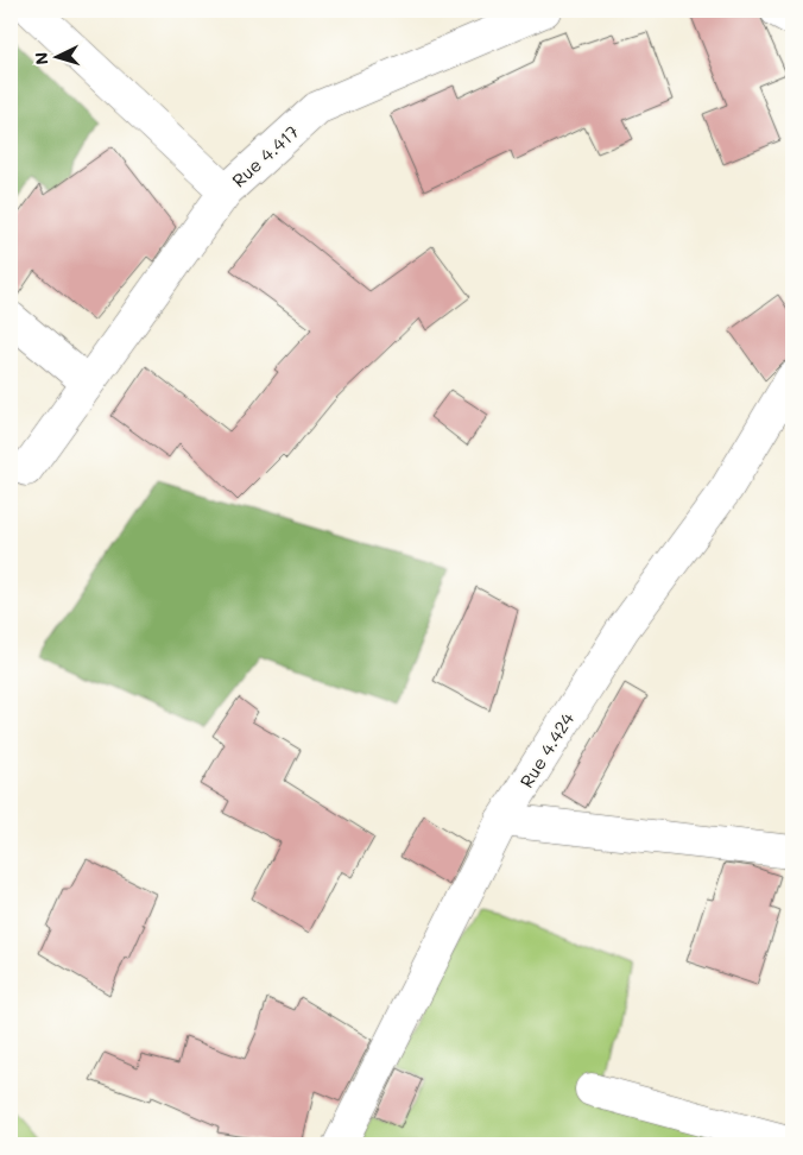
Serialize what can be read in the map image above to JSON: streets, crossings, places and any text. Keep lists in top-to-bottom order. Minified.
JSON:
{"streets":{"street":["Rue 4.417","Rue 4.424"]},"north":"left"}
